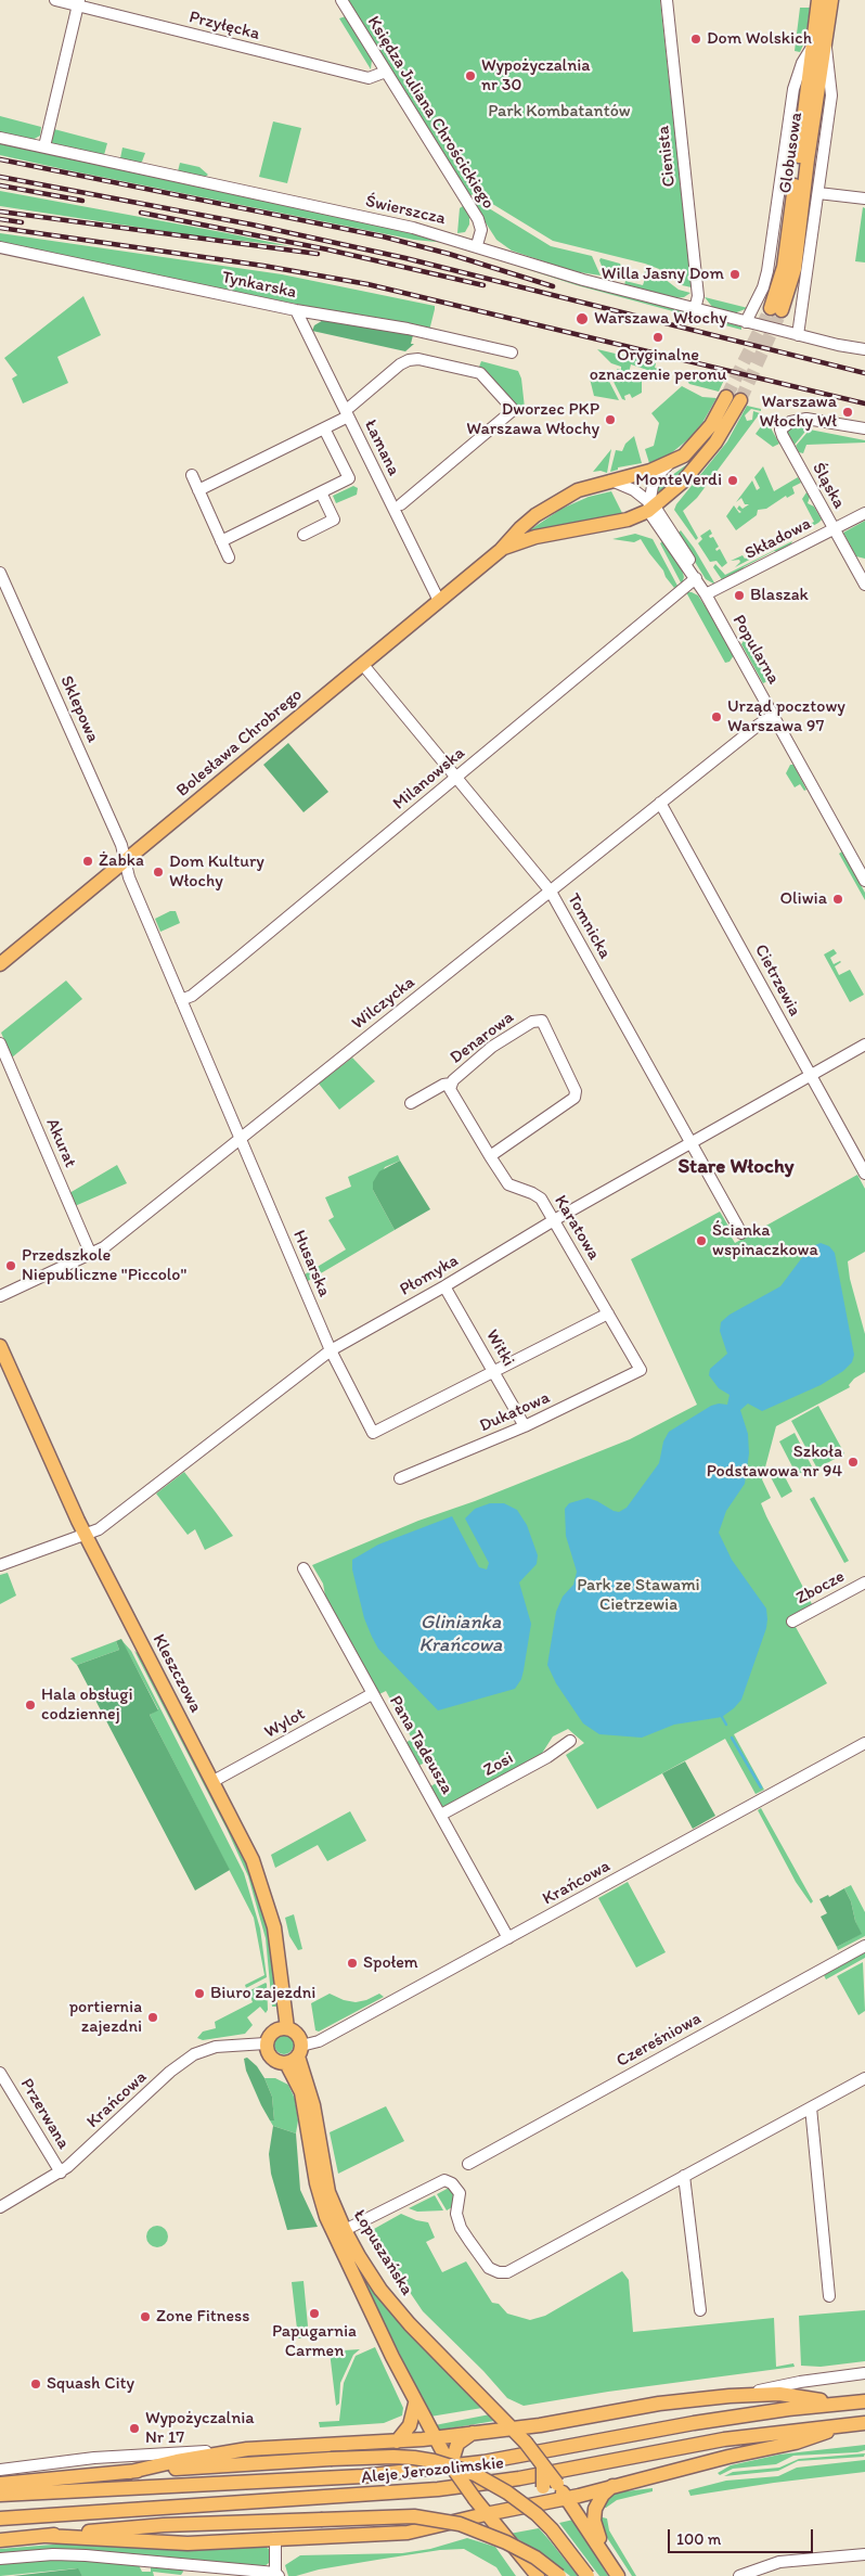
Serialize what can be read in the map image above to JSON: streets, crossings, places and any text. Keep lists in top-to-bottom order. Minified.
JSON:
{"streets":{"main road":["Globusowa","Bolesława Chrobrego","Kleszczowa","Łopuszańska","Aleje Jerozolimskie"],"street":["Przyłęcka","Księdza Juliana Chrościckiego","Cienista","Świerszcza","Tynkarska","Łamana","Śląska","Składowa","Popularna","Sklepowa","Milanowska","Tomnicka","Cietrzewia","Wilczycka","Denarowa","Akurat","Karatowa","Husarska","Płomyka","Witki","Dukatowa","Zbocze","Wylot","Pana Tadeusza","Zosi","Krańcowa","Czereśniowa","Przerwana"]},"crossings":[["Przyłęcka","Księdza Juliana Chrościckiego"],["Księdza Juliana Chrościckiego","Świerszcza"],["Cienista","Świerszcza"],["Tynkarska","Łamana"],["Łamana","Bolesława Chrobrego"],["Śląska","Składowa"],["Składowa","Popularna"],["Popularna","Bolesława Chrobrego"],["Popularna","Milanowska"],["Popularna","Wilczycka"],["Sklepowa","Bolesława Chrobrego"],["Sklepowa","Husarska"],["Bolesława Chrobrego","Tomnicka"],["Bolesława Chrobrego","Husarska"],["Milanowska","Tomnicka"],["Milanowska","Husarska"],["Tomnicka","Wilczycka"],["Tomnicka","Płomyka"],["Cietrzewia","Wilczycka"],["Cietrzewia","Płomyka"],["Wilczycka","Akurat"],["Wilczycka","Husarska"],["Denarowa","Karatowa"],["Karatowa","Husarska"],["Karatowa","Płomyka"],["Karatowa","Dukatowa"],["Husarska","Płomyka"],["Husarska","Witki"],["Płomyka","Witki"],["Płomyka","Kleszczowa"],["Witki","Dukatowa"],["Kleszczowa","Wylot"],["Kleszczowa","Krańcowa"],["Kleszczowa","Łopuszańska"],["Wylot","Pana Tadeusza"],["Pana Tadeusza","Zosi"],["Pana Tadeusza","Krańcowa"],["Krańcowa","Przerwana"],["Krańcowa","Łopuszańska"]],"districts":["Stare Włochy"],"water":["Glinianka Krańcowa"],"parks":["Park Kombatantów","Park ze Stawami Cietrzewia"],"places":["Dom Wolskich","Wypożyczalnia nr 30","Willa Jasny Dom","Warszawa Włochy","Oryginalne oznaczenie peronu","Warszawa Włochy Wł","Dworzec PKP Warszawa Włochy","MonteVerdi","Blaszak","Urząd pocztowy Warszawa 97","Żabka","Dom Kultury Włochy","Oliwia","Ścianka wspinaczkowa","Przedszkole Niepubliczne \"Piccolo\"","Szkoła Podstawowa nr 94","Hala obsługi codziennej","Społem","Biuro zajezdni","portiernia zajezdni","Papugarnia Carmen","Zone Fitness","Squash City","Wypożyczalnia Nr 17"],"scale_bar":"100 m"}
